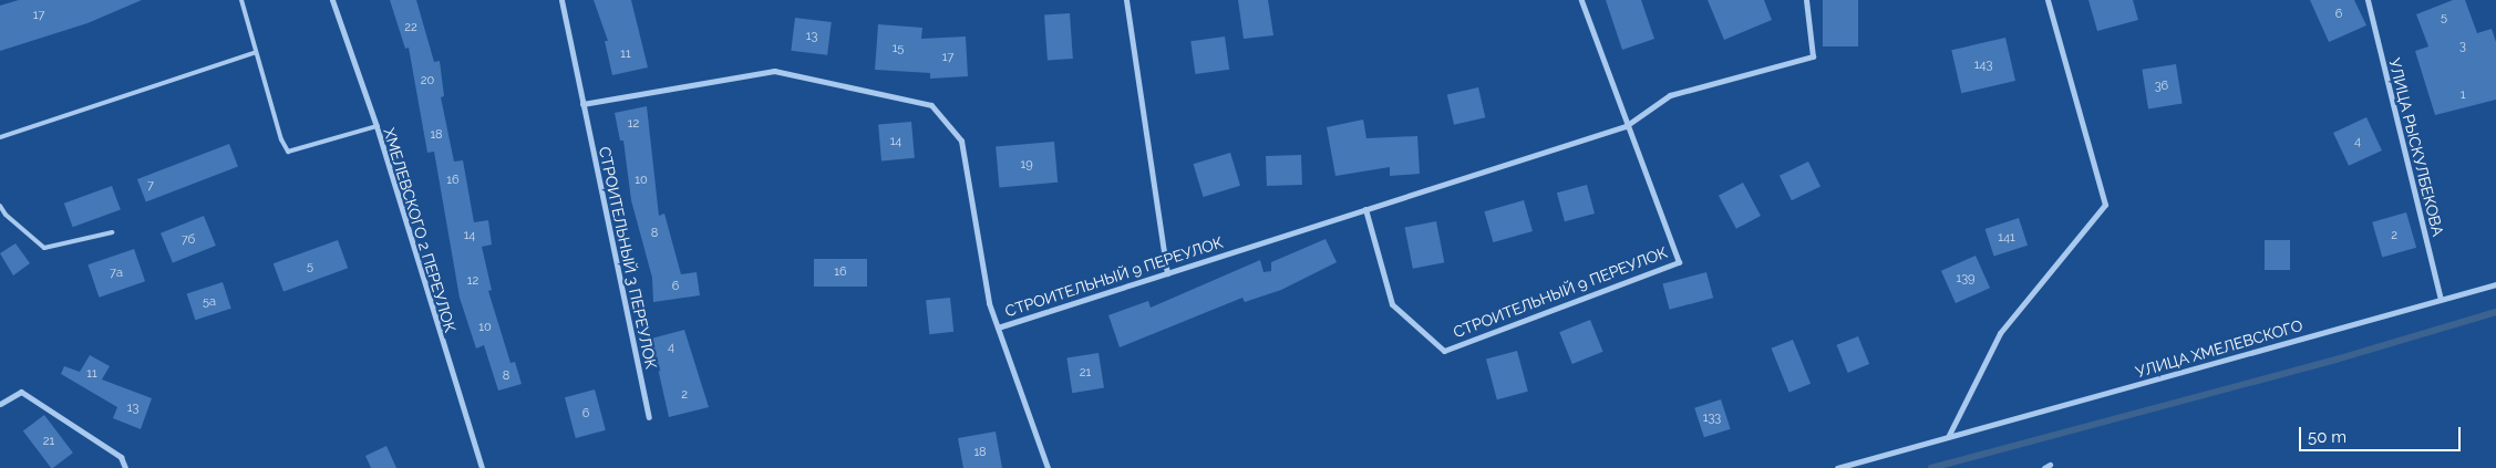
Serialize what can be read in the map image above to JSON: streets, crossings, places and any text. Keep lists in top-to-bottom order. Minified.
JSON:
{"streets":{"street":["УЛИЦА РЫСКУЛБЕКОВА","ХМЕЛЕВСКОГО 2 ПЕРЕУЛОК","СТРОИТЕЛЬНЫЙ 3 ПЕРЕУЛОК","СТРОИТЕЛЬНЫЙ 9 ПЕРЕУЛОК","УЛИЦА ХМЕЛЕВСКОГО"]},"crossings":[["УЛИЦА РЫСКУЛБЕКОВА","УЛИЦА ХМЕЛЕВСКОГО"]],"house_numbers":["6","17","5","22","13","3","15","11","17","143","20","36","1","12","18","14","4","19","16","10","7","8","14","2","141","7б","5","16","7а","139","12","6","5а","10","4","21","11","8","2","13","6","133","21","18"],"scale_bar":"50 m"}
